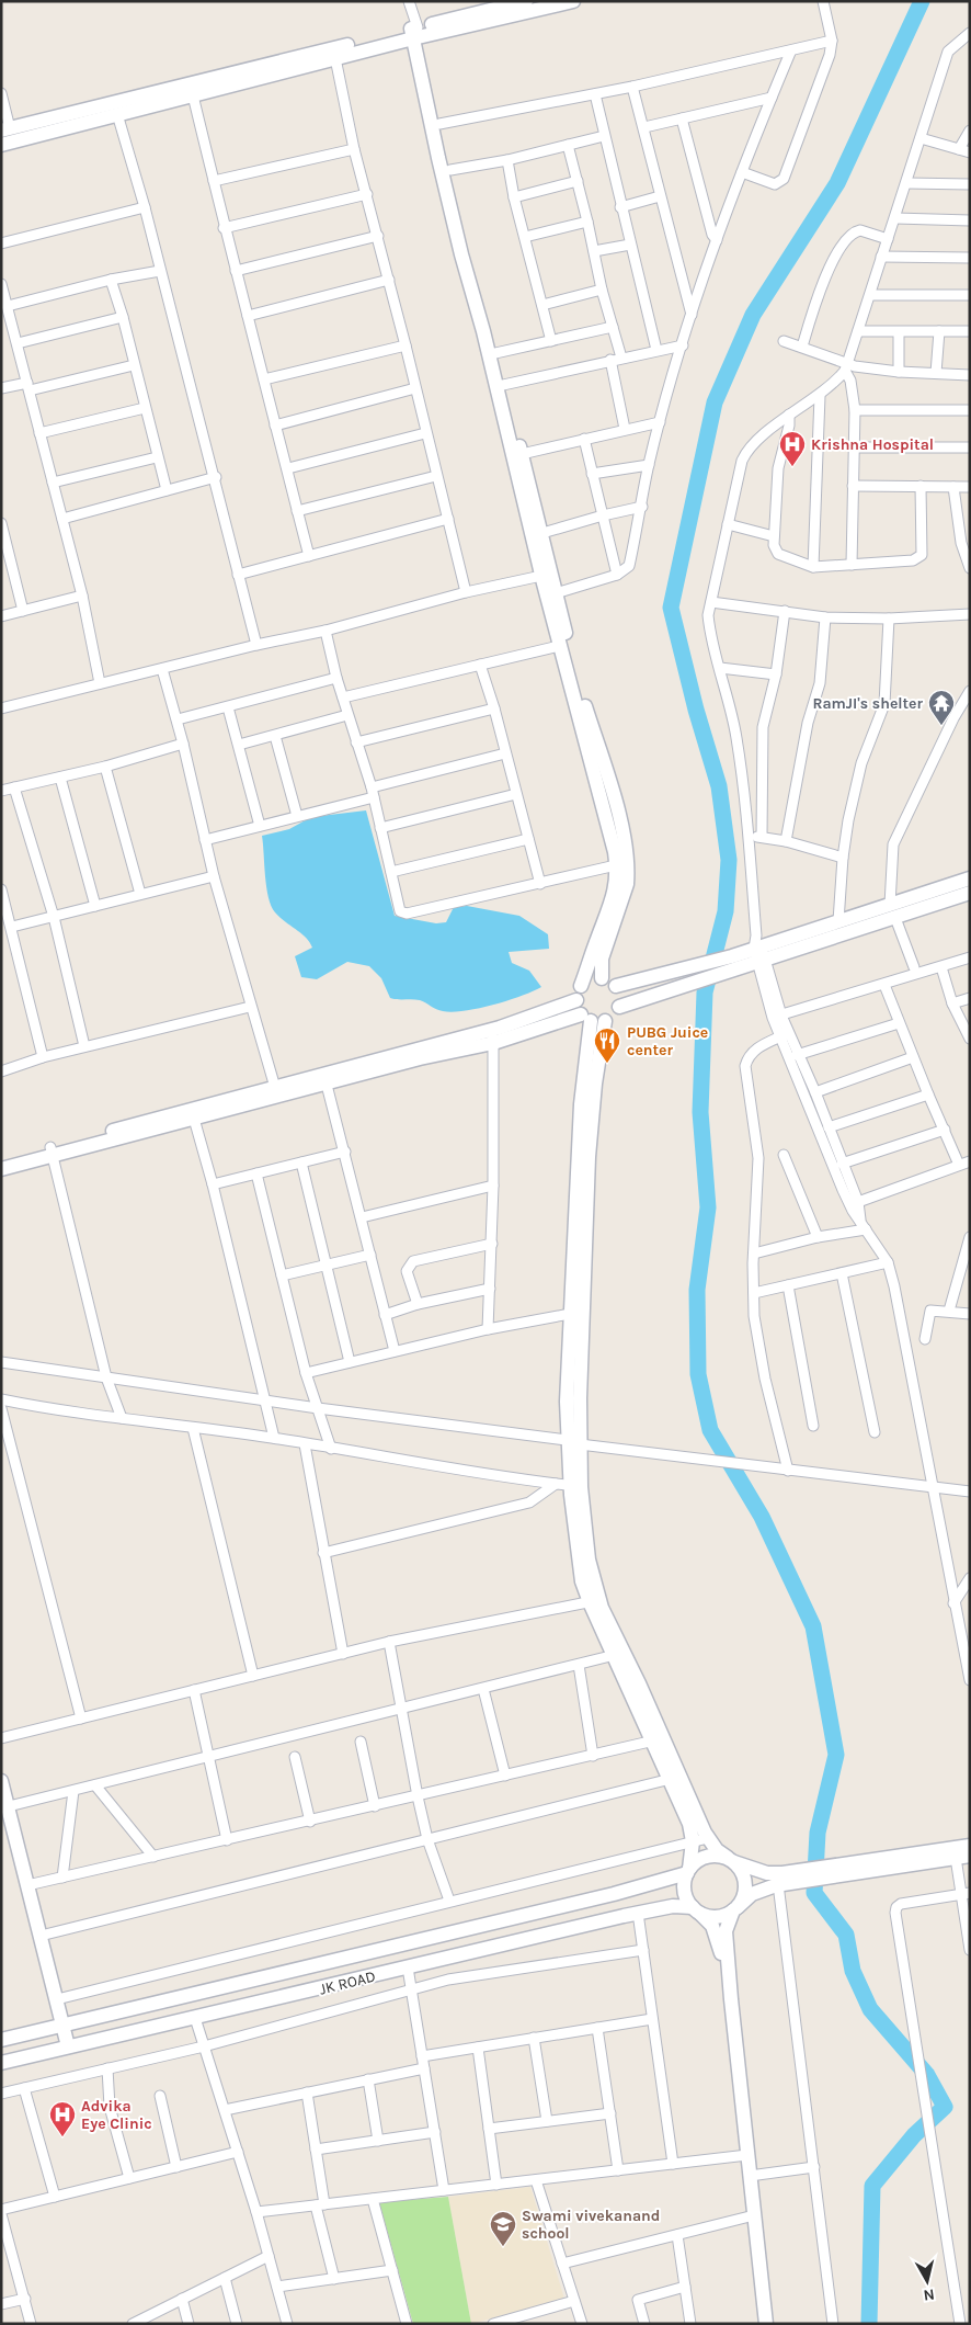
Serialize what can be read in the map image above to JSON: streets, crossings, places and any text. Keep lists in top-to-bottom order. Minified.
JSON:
{"streets":{"street":["JK ROAD"]},"places":{"hospital":["Krishna Hospital","Advika Eye Clinic"],"temple":["RamJI's shelter"],"restaurant":["PUBG Juice center"],"school or university":["Swami vivekanand school"]},"north":"bottom"}
